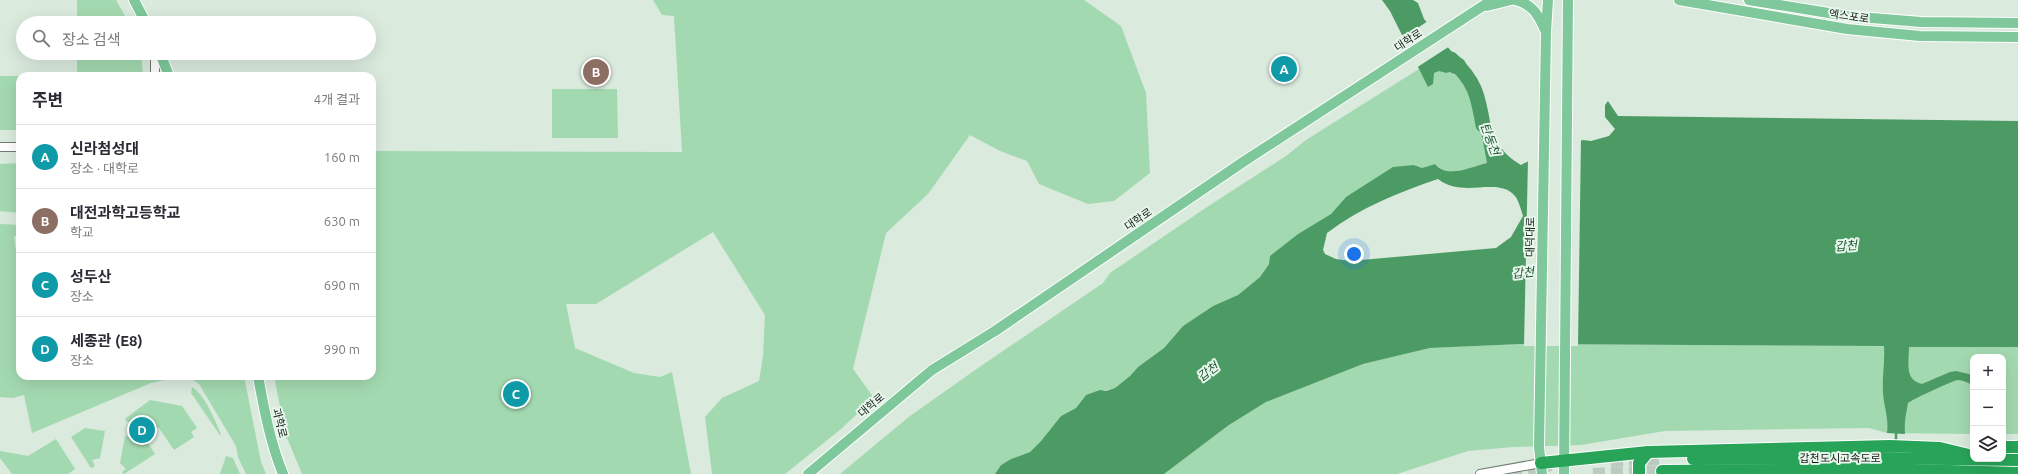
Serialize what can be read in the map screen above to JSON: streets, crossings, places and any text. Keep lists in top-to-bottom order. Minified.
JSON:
{"streets":{"highway":["갑천도시고속도로"],"main road":["엑스포로","대학로","대덕대로","과학로"]},"water":["탄동천","갑천"],"page":{"search":"장소 검색","pins":["A","B","C","D"],"heading":["주변","4개 결과"],"list":[{"mark":"A","name":"신라첨성대","note":"장소 · 대학로","value":"160 m"},{"mark":"B","name":"대전과학고등학교","note":"학교","value":"630 m"},{"mark":"C","name":"성두산","note":"장소","value":"690 m"},{"mark":"D","name":"세종관 (E8)","note":"장소","value":"990 m"}],"map_buttons":["+","−"]}}
